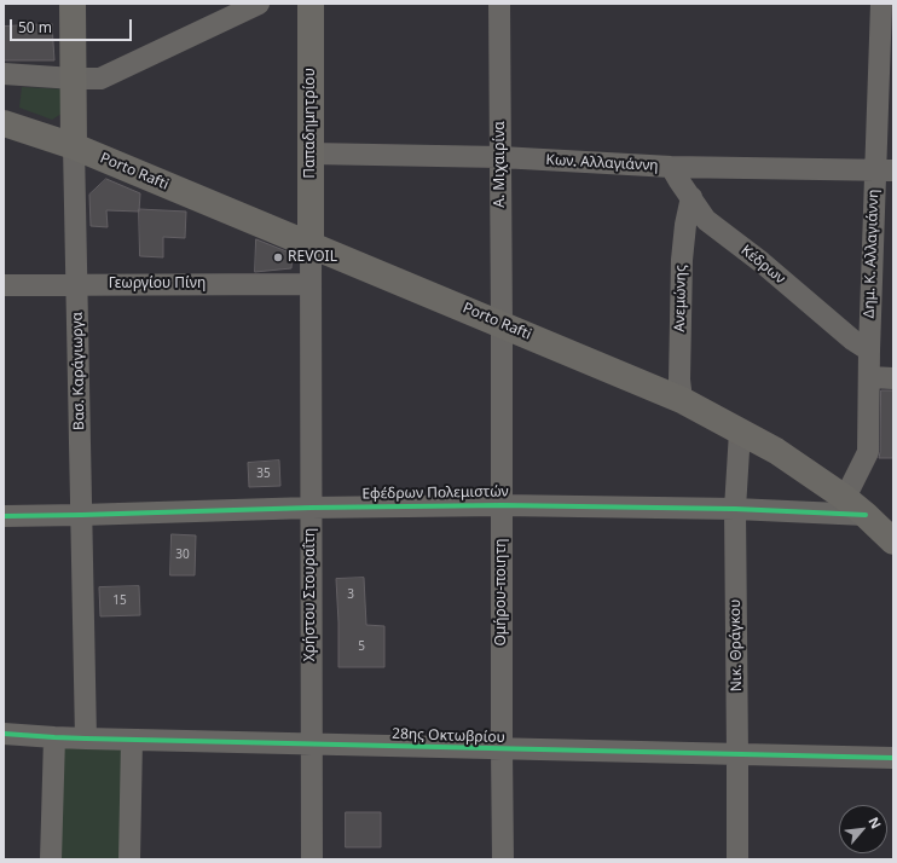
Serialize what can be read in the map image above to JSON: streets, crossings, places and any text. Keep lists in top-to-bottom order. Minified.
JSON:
{"streets":{"main road":["Παπαδημητρίου","Porto Rafti","Βασ. Καράγιωργα"],"street":["Κων. Αλλαγιάννη","Α. Μιχαιρίνα","Δημ. Κ. Αλλαγιάννη","Κέδρων","Γεωργίου Πίνη","Ανεμώνης","Εφέδρων Πολεμιστών","Ομήρου-ποιητη","Χρήστου Στουραΐτη","Νικ. Θράγκου","28ης Οκτωβρίου"]},"crossings":[["Παπαδημητρίου","Κων. Αλλαγιάννη"],["Παπαδημητρίου","Porto Rafti"],["Παπαδημητρίου","Χρήστου Στουραΐτη"],["Κων. Αλλαγιάννη","Α. Μιχαιρίνα"],["Κων. Αλλαγιάννη","Δημ. Κ. Αλλαγιάννη"],["Κων. Αλλαγιάννη","Κέδρων"],["Α. Μιχαιρίνα","Porto Rafti"],["Α. Μιχαιρίνα","Ομήρου-ποιητη"],["Porto Rafti","Δημ. Κ. Αλλαγιάννη"],["Porto Rafti","Ανεμώνης"],["Porto Rafti","Βασ. Καράγιωργα"],["Porto Rafti","Εφέδρων Πολεμιστών"],["Porto Rafti","Ομήρου-ποιητη"],["Porto Rafti","Χρήστου Στουραΐτη"],["Porto Rafti","Νικ. Θράγκου"],["Δημ. Κ. Αλλαγιάννη","Κέδρων"],["Κέδρων","Ανεμώνης"],["Γεωργίου Πίνη","Βασ. Καράγιωργα"],["Γεωργίου Πίνη","Χρήστου Στουραΐτη"],["Βασ. Καράγιωργα","Εφέδρων Πολεμιστών"],["Βασ. Καράγιωργα","28ης Οκτωβρίου"],["Εφέδρων Πολεμιστών","Ομήρου-ποιητη"],["Εφέδρων Πολεμιστών","Χρήστου Στουραΐτη"],["Εφέδρων Πολεμιστών","Νικ. Θράγκου"],["Ομήρου-ποιητη","28ης Οκτωβρίου"],["Χρήστου Στουραΐτη","28ης Οκτωβρίου"],["Νικ. Θράγκου","28ης Οκτωβρίου"]],"places":["REVOIL"],"house_numbers":["35","30","3","15","5"],"scale_bar":"50 m","north":"top right"}
